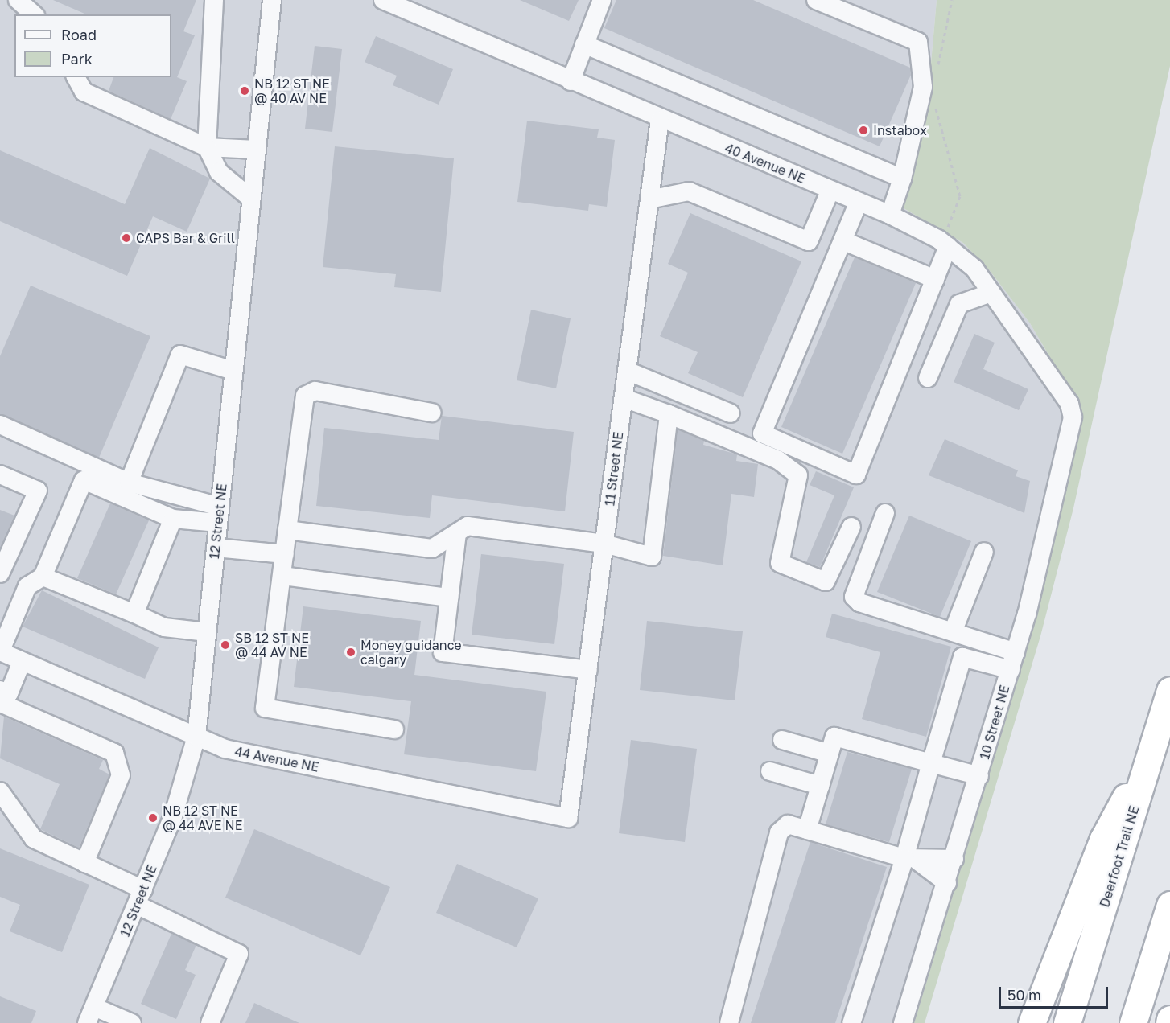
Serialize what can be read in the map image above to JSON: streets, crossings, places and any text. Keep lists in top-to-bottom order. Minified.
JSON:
{"streets":{"highway":["Deerfoot Trail NE"],"street":["40 Avenue NE","11 Street NE","12 Street NE","10 Street NE","44 Avenue NE"]},"crossings":[["40 Avenue NE","11 Street NE"],["40 Avenue NE","10 Street NE"],["11 Street NE","44 Avenue NE"],["12 Street NE","44 Avenue NE"]],"places":["NB 12 ST NE @ 40 AV NE","Instabox","CAPS Bar & Grill","SB 12 ST NE @ 44 AV NE","Money guidance calgary","NB 12 ST NE @ 44 AVE NE"],"legend":["Road","Park"],"scale_bar":"50 m"}
